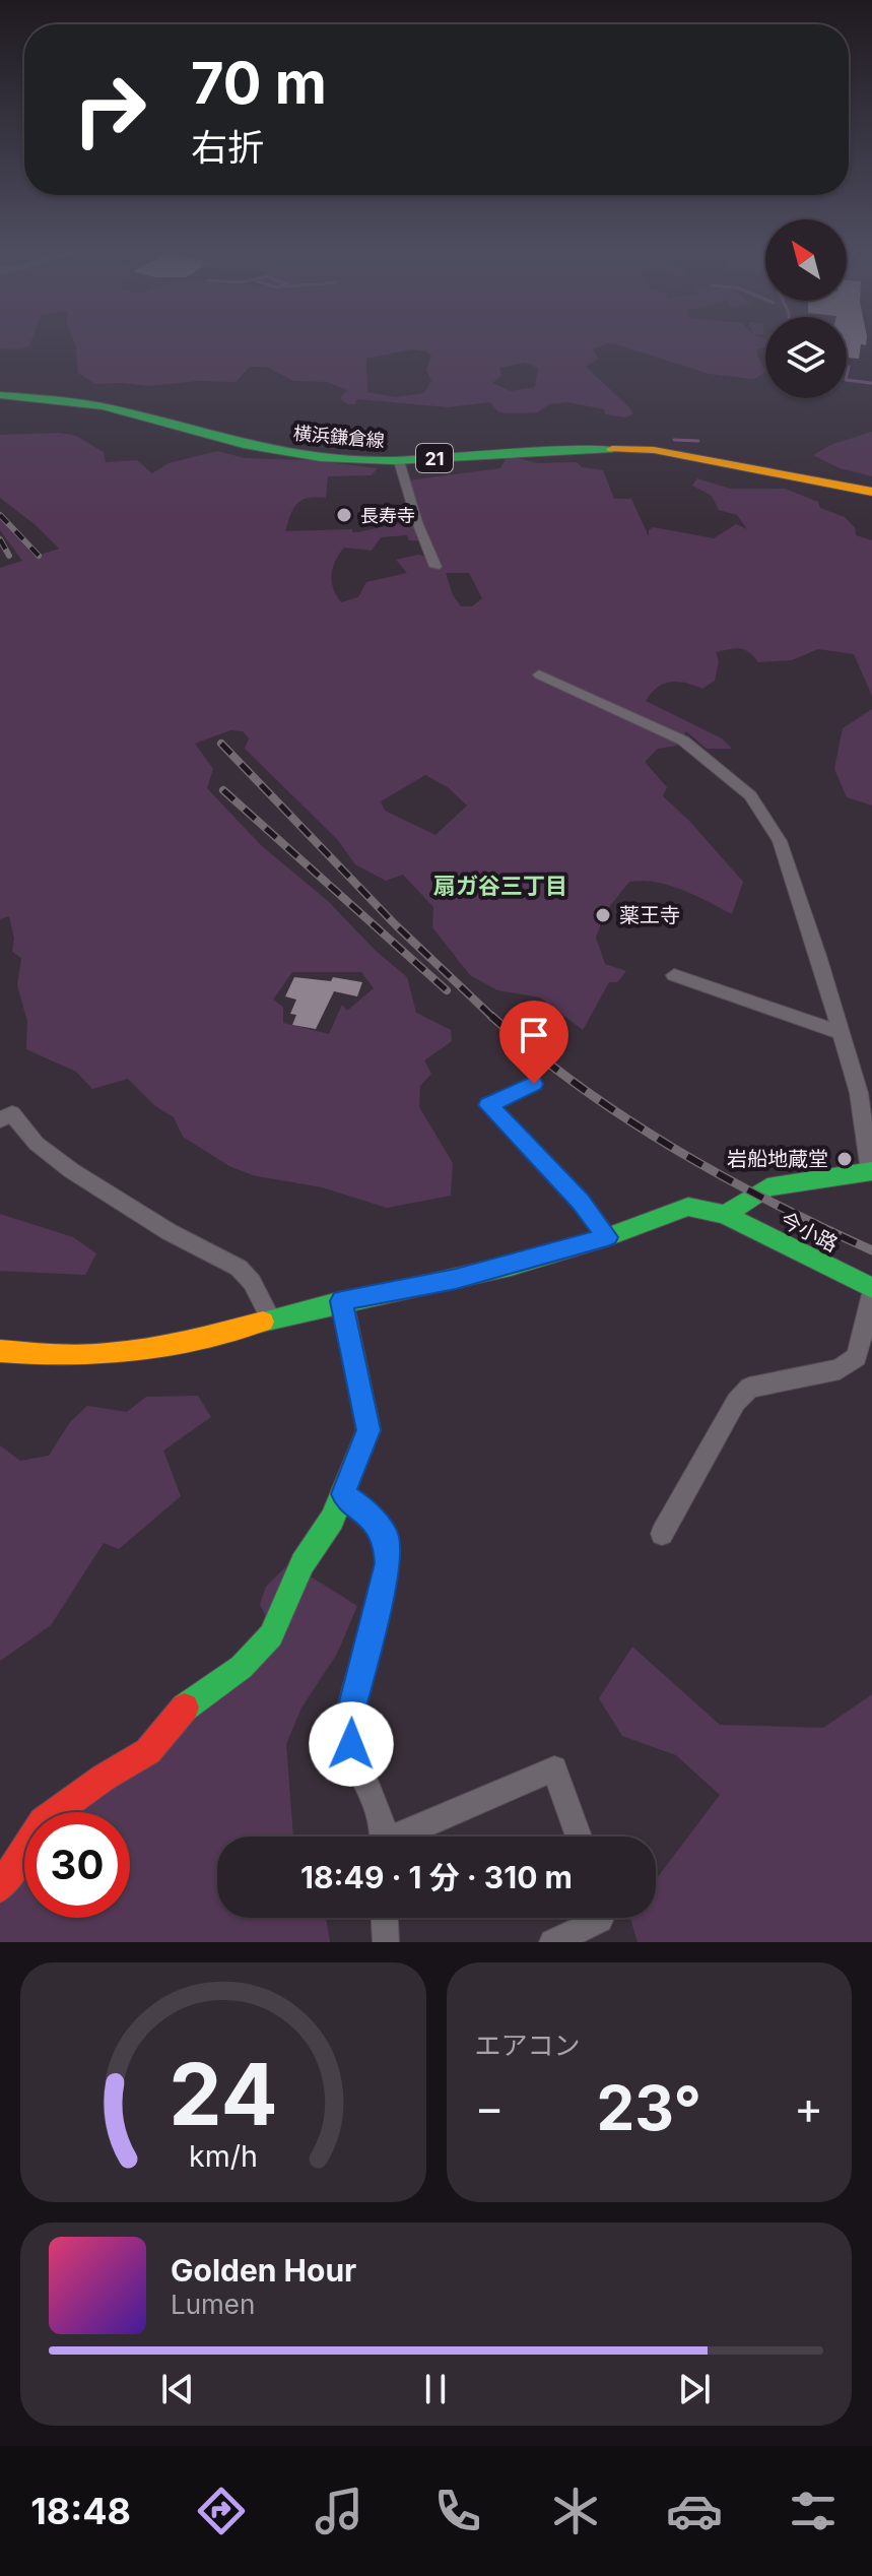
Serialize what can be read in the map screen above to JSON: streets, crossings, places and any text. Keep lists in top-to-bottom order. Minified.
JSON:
{"streets":{"main road":["横浜鎌倉線","21","今小路"]},"districts":["扇ガ谷三丁目"],"places":["長寿寺","薬王寺","岩船地蔵堂"],"north":"top left","page":{"turn":["70 m","右折"],"limit":"30","trip":"18:49 · 1 分 · 310 m","tile":"エアコン","heat":["−","23°","+"],"song":["Golden Hour","Lumen"],"tabs":"18:48","gauge":["24","km/h"]}}
